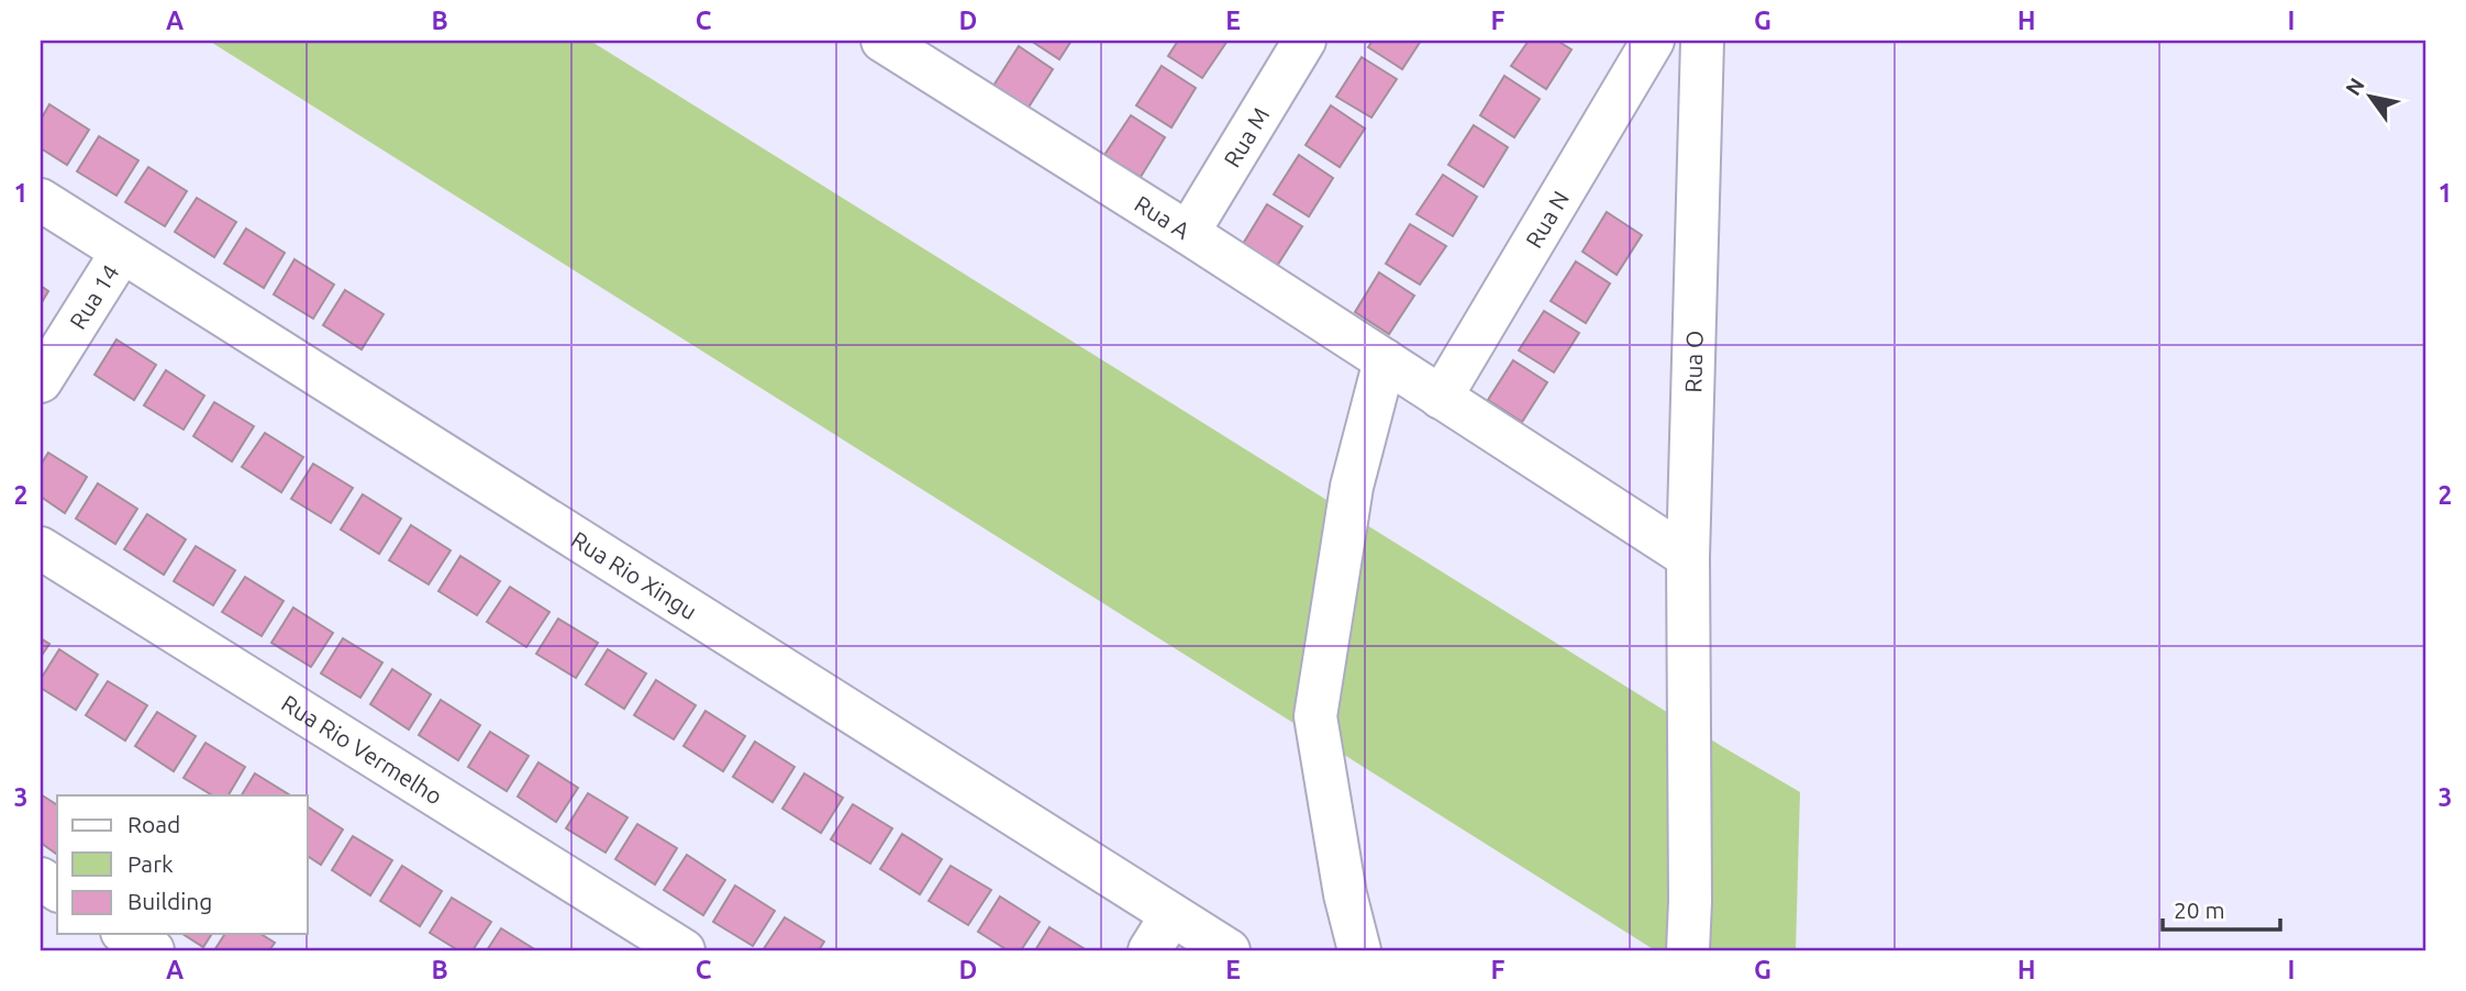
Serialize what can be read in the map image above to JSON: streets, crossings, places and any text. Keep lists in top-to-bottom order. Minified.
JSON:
{"streets":{"street":["Rua M","Rua A","Rua N","Rua 14","Rua O","Rua Rio Xingu","Rua Rio Vermelho"]},"crossings":[["Rua M","Rua A"],["Rua A","Rua N"],["Rua A","Rua O"],["Rua 14","Rua Rio Xingu"]],"legend":["Road","Park","Building"],"scale_bar":"20 m","north":"top left","grid":{"columns":["A","B","C","D","E","F","G","H","I"],"rows":["1","2","3"]}}
